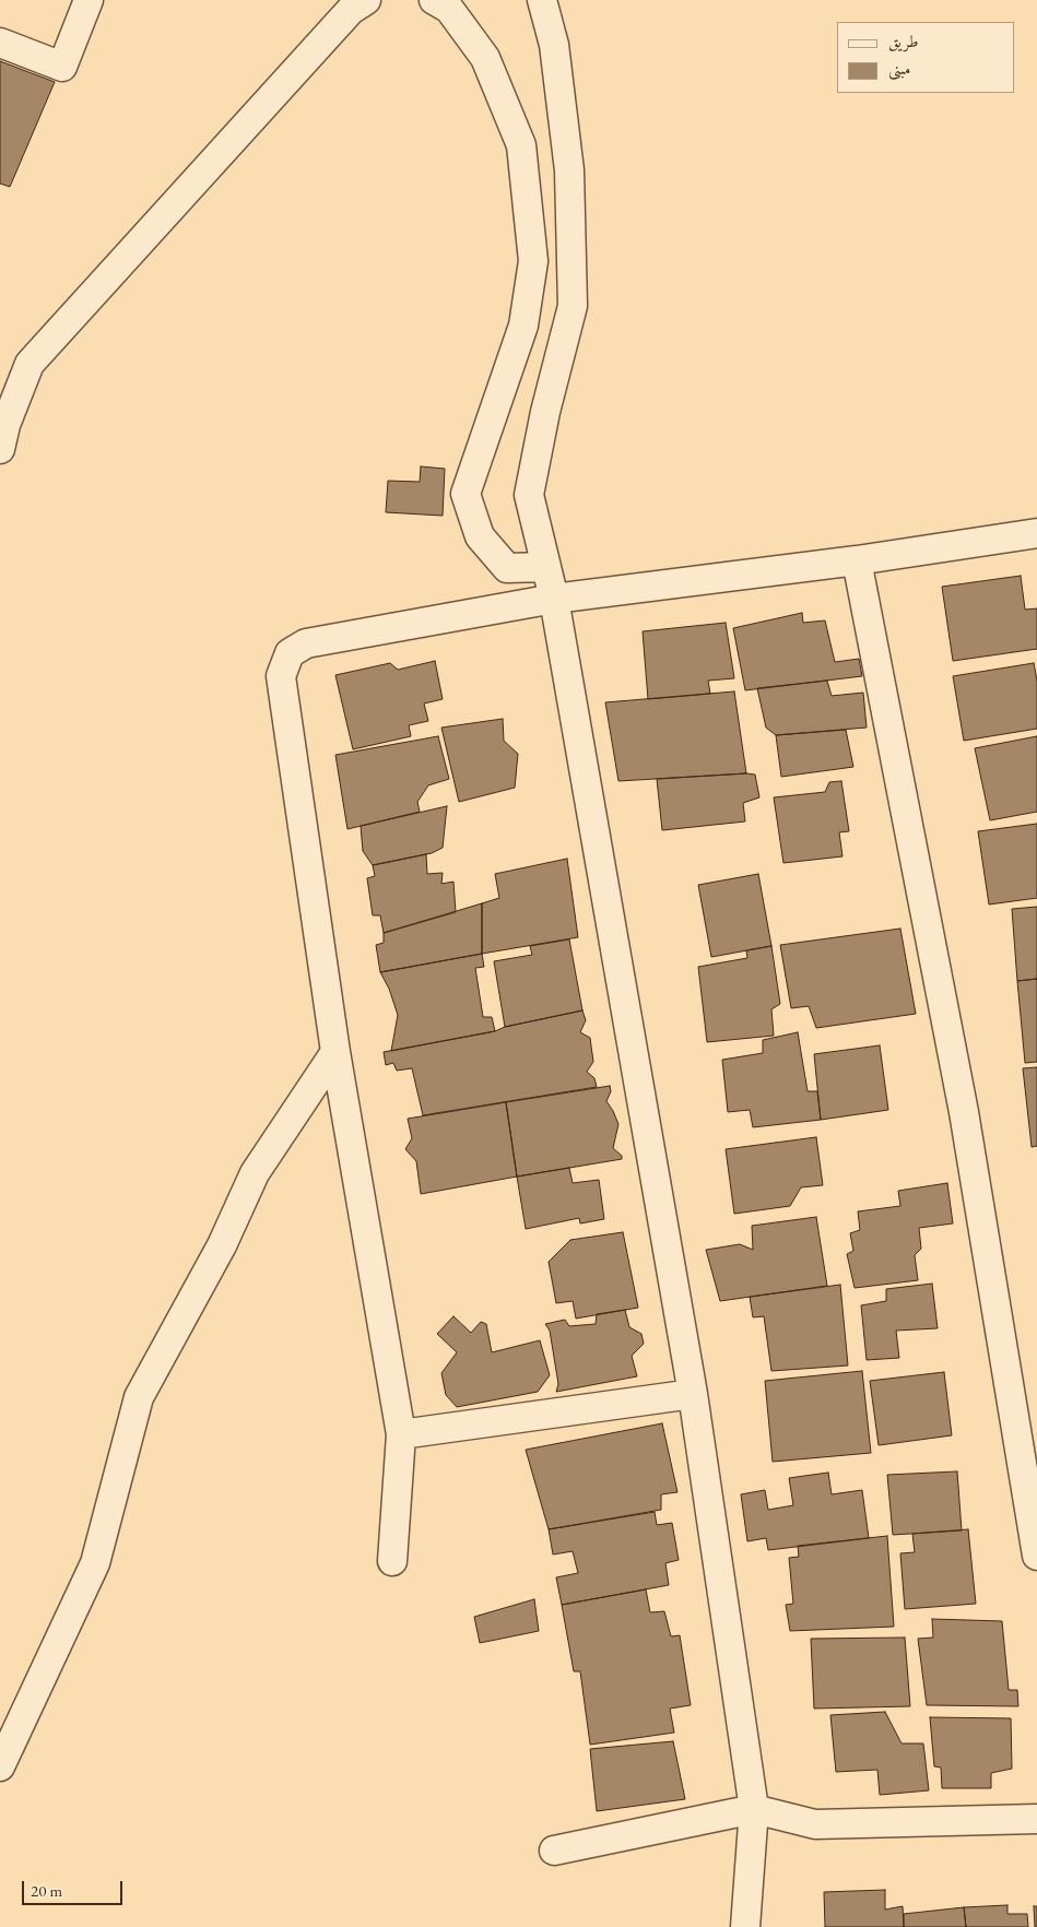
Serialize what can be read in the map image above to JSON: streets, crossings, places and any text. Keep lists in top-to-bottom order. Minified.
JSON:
{"legend":["طريق","مبنى"],"scale_bar":"20 m"}
